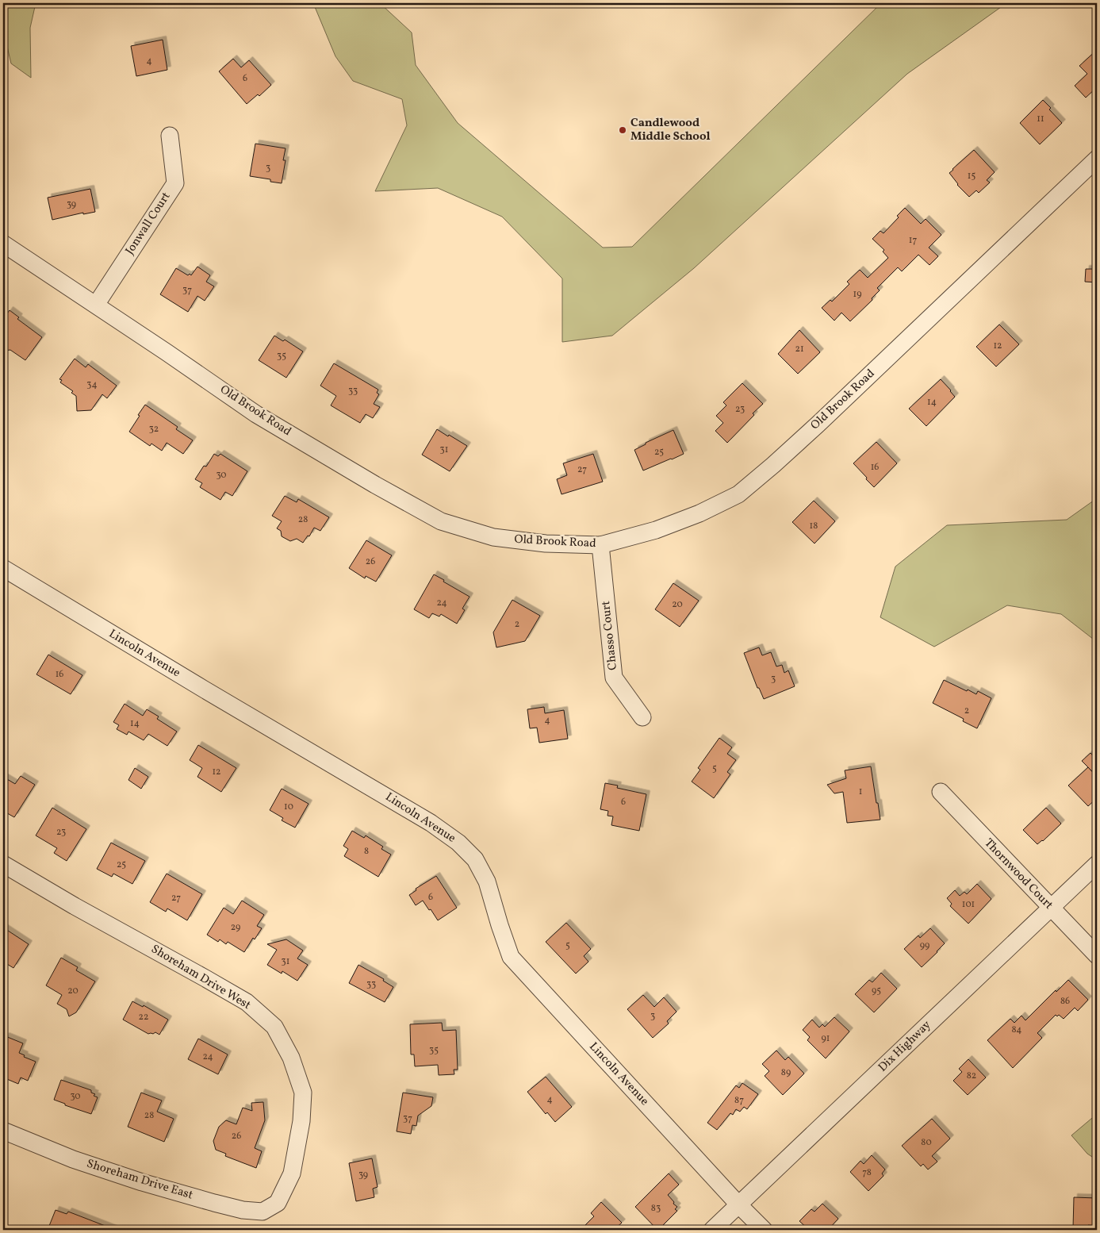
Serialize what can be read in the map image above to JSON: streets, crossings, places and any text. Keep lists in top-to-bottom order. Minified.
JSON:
{"streets":{"street":["Jonwall Court","Old Brook Road","Chasso Court","Lincoln Avenue","Thornwood Court","Shoreham Drive West","Dix Highway","Shoreham Drive East"]},"crossings":[["Jonwall Court","Old Brook Road"],["Old Brook Road","Chasso Court"],["Lincoln Avenue","Dix Highway"],["Thornwood Court","Dix Highway"],["Shoreham Drive West","Shoreham Drive East"]],"places":["Candlewood Middle School"],"house_numbers":["4","6","11","3","15","39","17","37","19","12","21","35","34","33","14","23","32","31","25","16","27","30","28","18","26","24","20","2","16","3","2","4","14","5","12","1","6","10","23","8","25","6","27","101","29","5","99","31","33","20","95","86","3","22","84","91","35","24","89","82","30","4","87","28","37","26","80","78","39","83"]}
